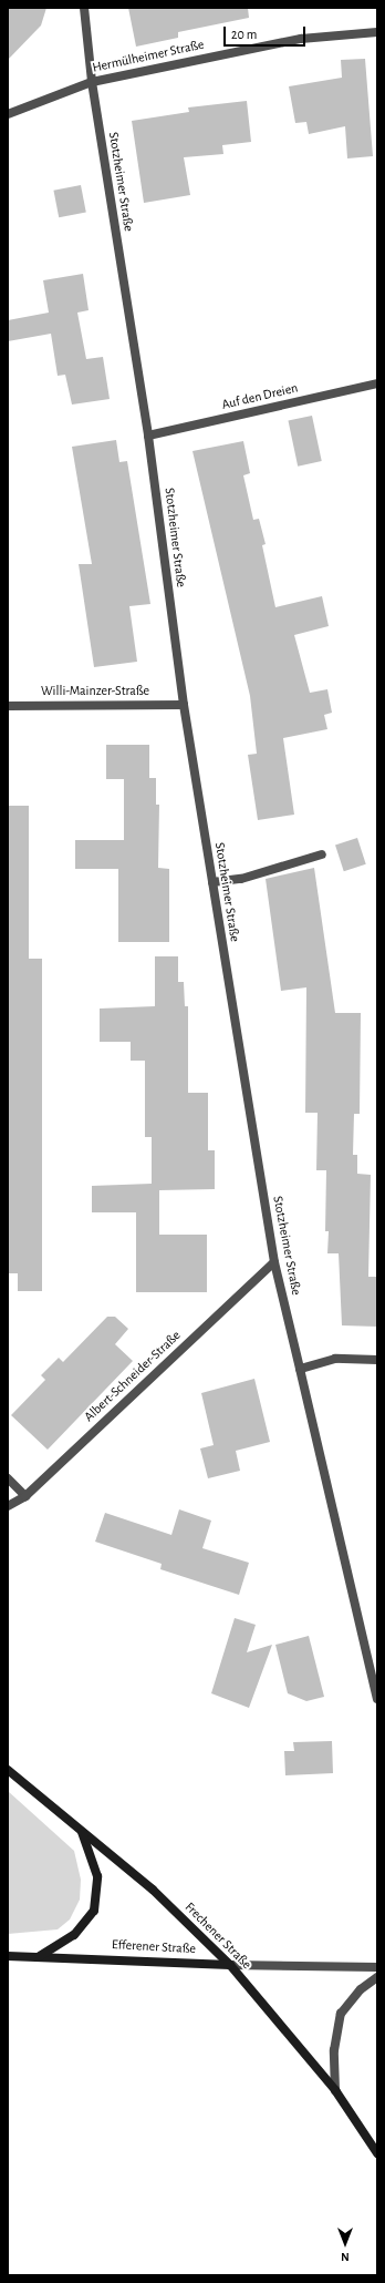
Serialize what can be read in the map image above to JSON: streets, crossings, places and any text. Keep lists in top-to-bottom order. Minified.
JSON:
{"streets":{"main road":["Frechener Straße","Efferener Straße"],"street":["Hermülheimer Straße","Stotzheimer Straße","Auf den Dreien","Willi-Mainzer-Straße","Albert-Schneider-Straße"]},"crossings":[["Hermülheimer Straße","Stotzheimer Straße"],["Stotzheimer Straße","Auf den Dreien"],["Stotzheimer Straße","Willi-Mainzer-Straße"],["Stotzheimer Straße","Albert-Schneider-Straße"],["Frechener Straße","Efferener Straße"]],"scale_bar":"20 m","north":"bottom"}
